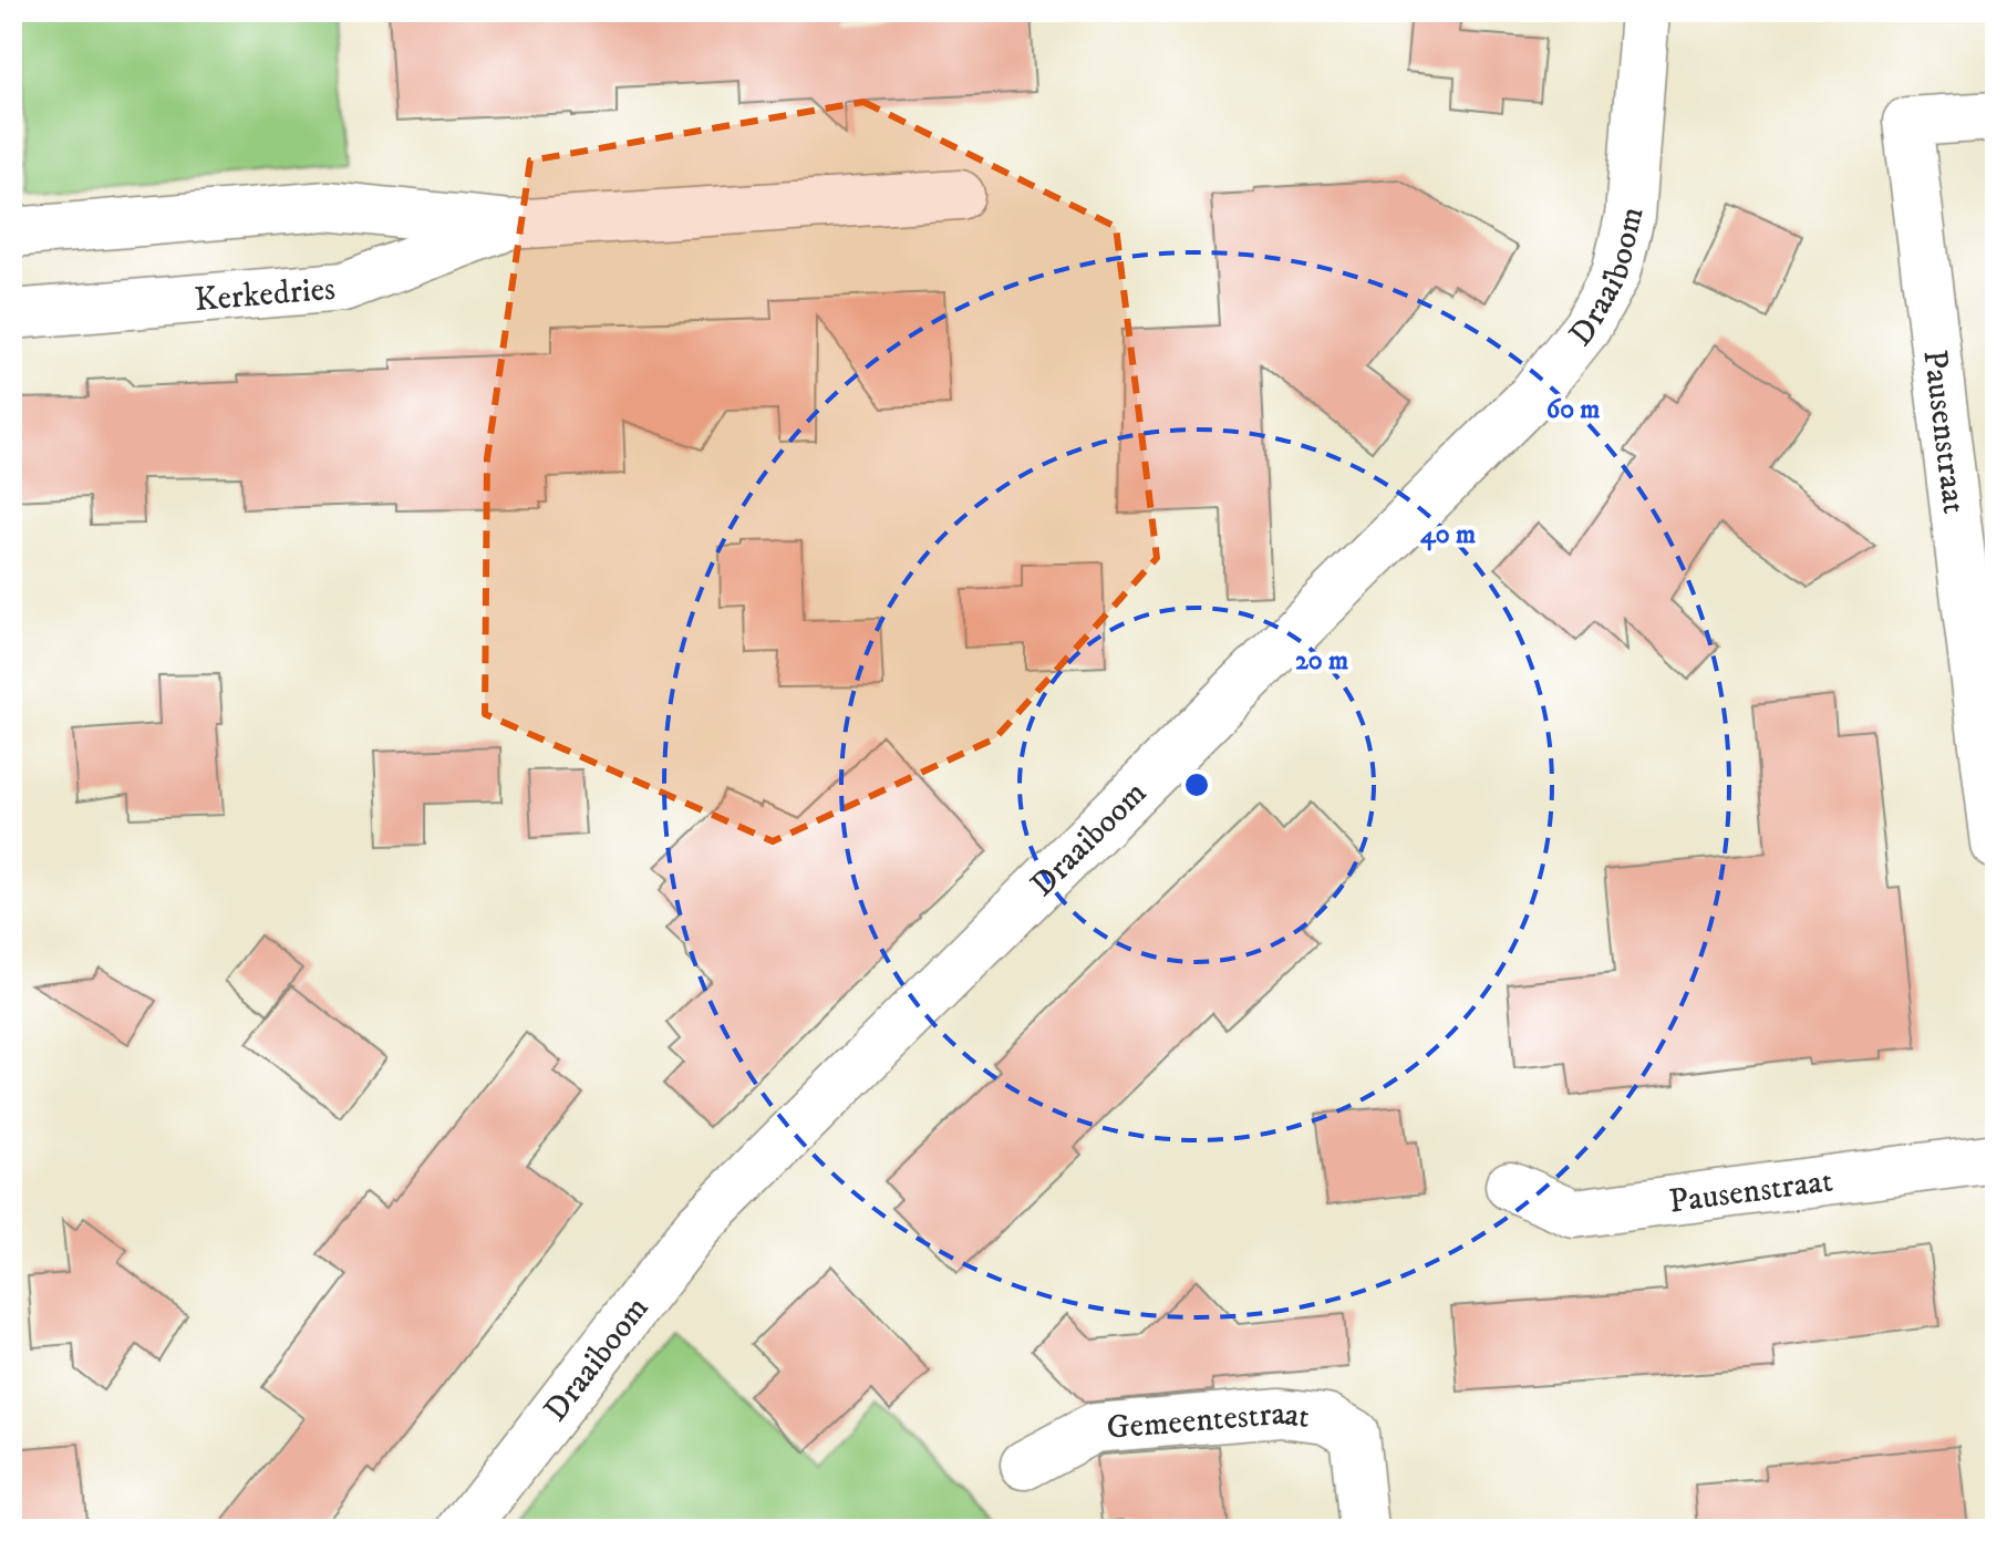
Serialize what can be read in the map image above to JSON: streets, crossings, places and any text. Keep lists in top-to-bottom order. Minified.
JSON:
{"streets":{"street":["Draaiboom","Kerkedries","Pausenstraat","Gemeentestraat"]},"rings":["60 m","40 m","20 m"]}
